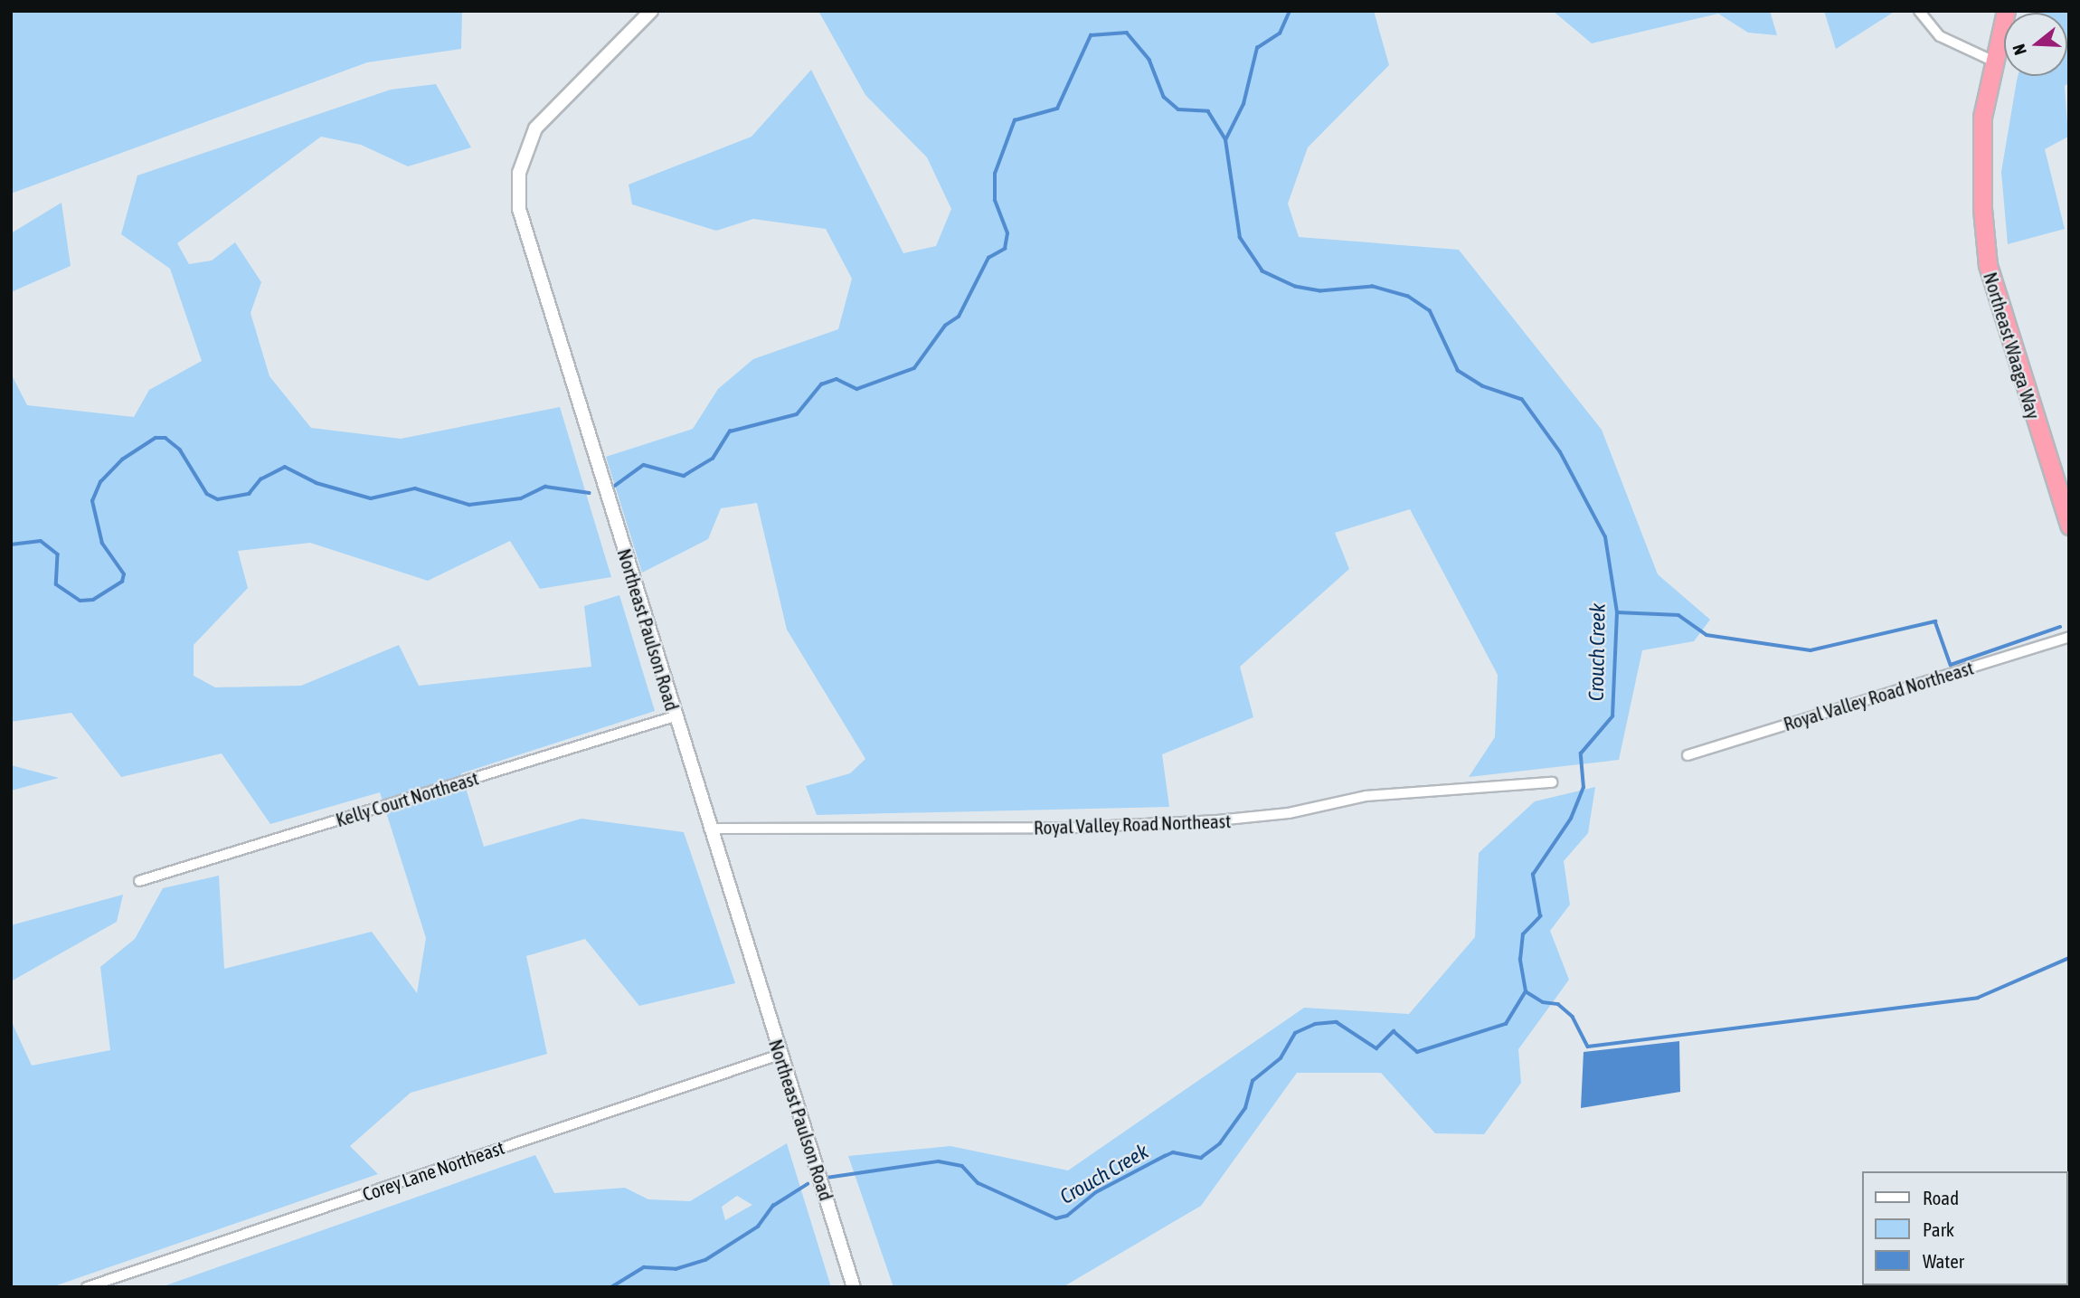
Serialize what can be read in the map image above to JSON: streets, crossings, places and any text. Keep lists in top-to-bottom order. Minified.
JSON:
{"streets":{"highway":["Northeast Waaga Way"],"street":["Northeast Paulson Road","Royal Valley Road Northeast","Kelly Court Northeast","Corey Lane Northeast"]},"crossings":[["Northeast Paulson Road","Royal Valley Road Northeast"],["Northeast Paulson Road","Kelly Court Northeast"],["Northeast Paulson Road","Corey Lane Northeast"]],"water":["Crouch Creek"],"legend":["Road","Park","Water"],"north":"left"}
